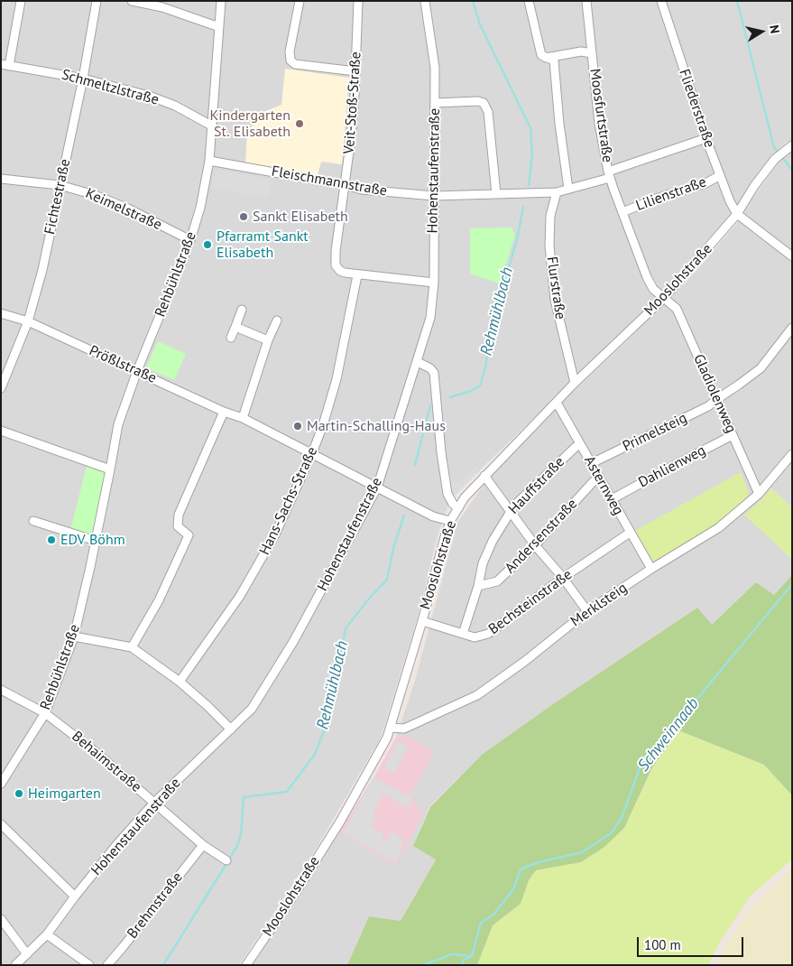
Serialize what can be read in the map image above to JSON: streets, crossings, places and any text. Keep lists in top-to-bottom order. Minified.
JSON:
{"streets":{"street":["Schmeltzlstraße","Veit-Stoß-Straße","Fliederstraße","Moosfurtstraße","Hohenstaufenstraße","Fleischmannstraße","Lilienstraße","Fichtestraße","Keimelstraße","Rehbühlstraße","Mooslohstraße","Flurstraße","Prößlstraße","Gladiolenweg","Primelsteig","Dahlienweg","Hauffstraße","Asternweg","Hans-Sachs-Straße","Andersenstraße","Bechsteinstraße","Merklsteig","Behaimstraße","Brehmstraße"]},"crossings":[["Schmeltzlstraße","Fichtestraße"],["Schmeltzlstraße","Rehbühlstraße"],["Veit-Stoß-Straße","Hohenstaufenstraße"],["Veit-Stoß-Straße","Fleischmannstraße"],["Veit-Stoß-Straße","Hans-Sachs-Straße"],["Fliederstraße","Fleischmannstraße"],["Fliederstraße","Lilienstraße"],["Fliederstraße","Mooslohstraße"],["Moosfurtstraße","Fleischmannstraße"],["Moosfurtstraße","Lilienstraße"],["Moosfurtstraße","Mooslohstraße"],["Moosfurtstraße","Gladiolenweg"],["Hohenstaufenstraße","Fleischmannstraße"],["Hohenstaufenstraße","Prößlstraße"],["Hohenstaufenstraße","Behaimstraße"],["Fleischmannstraße","Rehbühlstraße"],["Fleischmannstraße","Flurstraße"],["Fichtestraße","Keimelstraße"],["Fichtestraße","Prößlstraße"],["Keimelstraße","Rehbühlstraße"],["Rehbühlstraße","Prößlstraße"],["Rehbühlstraße","Behaimstraße"],["Mooslohstraße","Flurstraße"],["Mooslohstraße","Prößlstraße"],["Mooslohstraße","Gladiolenweg"],["Mooslohstraße","Asternweg"],["Mooslohstraße","Bechsteinstraße"],["Mooslohstraße","Merklsteig"],["Prößlstraße","Hans-Sachs-Straße"],["Gladiolenweg","Primelsteig"],["Gladiolenweg","Dahlienweg"],["Gladiolenweg","Merklsteig"],["Primelsteig","Asternweg"],["Dahlienweg","Asternweg"],["Hauffstraße","Asternweg"],["Hauffstraße","Andersenstraße"],["Hauffstraße","Bechsteinstraße"],["Asternweg","Andersenstraße"],["Asternweg","Bechsteinstraße"],["Asternweg","Merklsteig"],["Behaimstraße","Brehmstraße"]],"water":["Rehmühlbach","Schweinnaab"],"places":["Kindergarten St. Elisabeth","Sankt Elisabeth","Pfarramt Sankt Elisabeth","Martin-Schalling-Haus","EDV Böhm","Heimgarten"],"scale_bar":"100 m","north":"right"}
